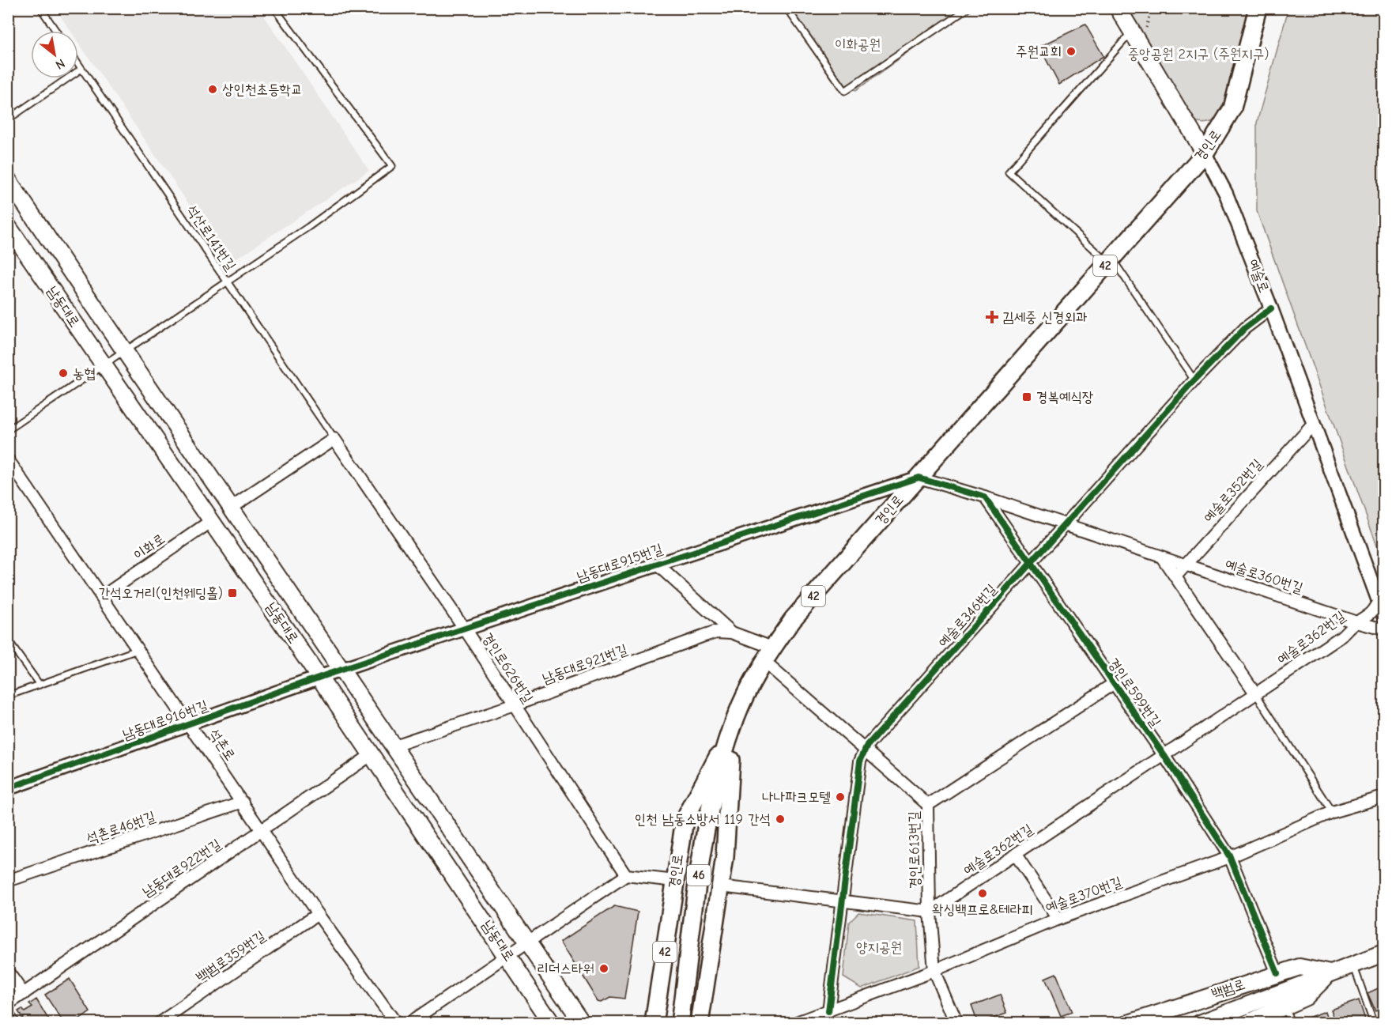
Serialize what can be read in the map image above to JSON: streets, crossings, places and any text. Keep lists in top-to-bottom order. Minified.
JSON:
{"streets":{"main road":["경인로","42","예술로","남동대로","46","백범로"],"street":["예술로352번길","이화로","남동대로915번길","예술로360번길","예술로346번길","예술로362번길","남동대로921번길","경인로626번길","경인로599번길","남동대로916번길","석촌로","석촌로46번길","경인로613번길","남동대로922번길","예술로370번길","백범로359번길"],"lane":["석산로141번길"]},"crossings":[["경인로","예술로"],["경인로","남동대로915번길"],["경인로","경인로613번길"],["석산로141번길","경인로626번길"],["예술로","예술로352번길"],["예술로","예술로346번길"],["예술로","예술로362번길"],["남동대로","이화로"],["남동대로","남동대로915번길"],["남동대로","남동대로916번길"],["남동대로","남동대로922번길"],["예술로352번길","예술로360번길"],["이화로","석촌로"],["남동대로915번길","경인로626번길"],["남동대로915번길","남동대로916번길"],["예술로360번길","예술로346번길"],["예술로360번길","예술로362번길"],["예술로360번길","경인로599번길"],["예술로346번길","경인로599번길"],["예술로346번길","경인로613번길"],["예술로346번길","예술로370번길"],["예술로362번길","경인로599번길"],["예술로362번길","경인로613번길"],["남동대로921번길","경인로626번길"],["경인로599번길","경인로613번길"],["경인로599번길","예술로370번길"],["경인로599번길","백범로"],["남동대로916번길","석촌로"],["석촌로","석촌로46번길"],["석촌로","남동대로922번길"],["석촌로","백범로359번길"],["경인로613번길","예술로370번길"]],"parks":["이화공원","중앙공원 2지구 (주원지구)","양지공원"],"places":{"other":["주원교회","상인천초등학교","농협","나나파크모텔","인천 남동소방서 119 간석","왁싱백프로&테라피","리더스타워"],"health":["김세중 신경외과"],"transit":["경복예식장","간석오거리(인천웨딩홀)"]},"north":"bottom right"}
